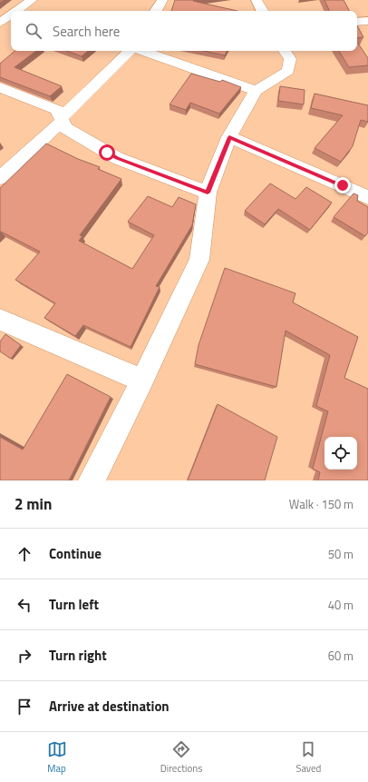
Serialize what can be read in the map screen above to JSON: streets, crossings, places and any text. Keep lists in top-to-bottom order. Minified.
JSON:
{"page":{"search":"Search here","heading":["2 min","Walk · 150 m"],"list":[["Continue","50 m"],["Turn left","40 m"],["Turn right","60 m"],"Arrive at destination"],"nav":["Map","Directions","Saved"]}}
